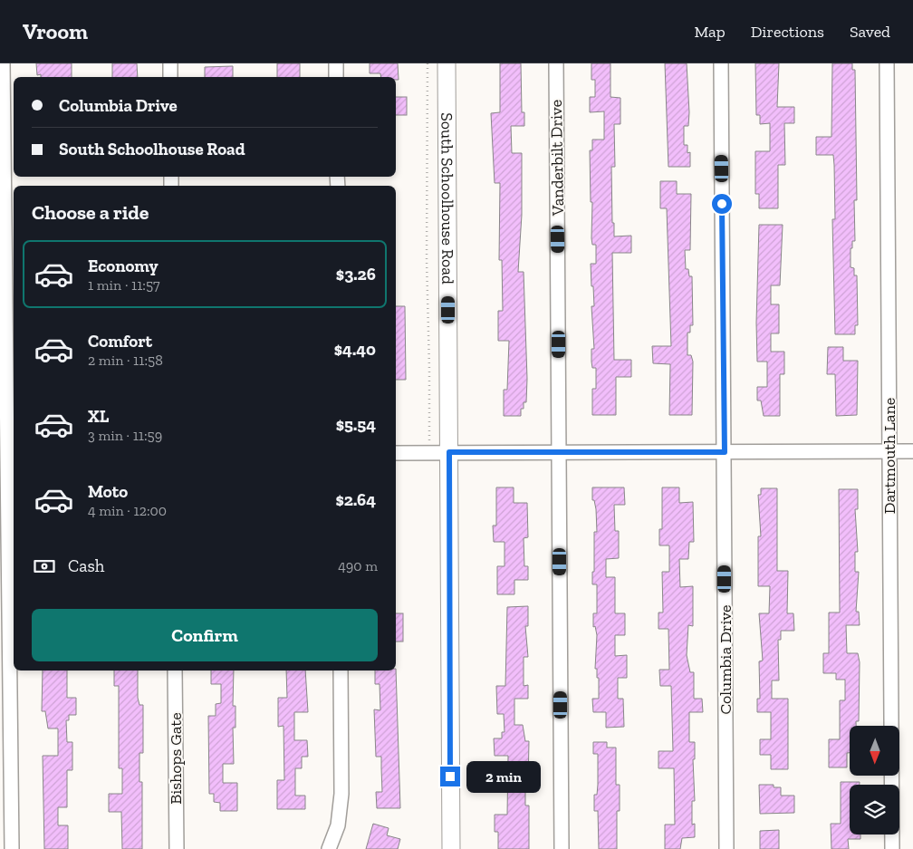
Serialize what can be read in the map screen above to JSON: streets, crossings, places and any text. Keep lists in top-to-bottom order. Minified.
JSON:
{"streets":{"street":["Vanderbilt Drive","South Schoolhouse Road","Dartmouth Lane","Columbia Drive","Bishops Gate"]},"north":"bottom","page":{"header":"Vroom","nav":["Map","Directions","Saved"],"banner":["Columbia Drive","South Schoolhouse Road"],"heading":"Choose a ride","list":[{"name":"Economy","note":"1 min · 11:57","value":"$3.26"},{"name":"Comfort","note":"2 min · 11:58","value":"$4.40"},{"name":"XL","note":"3 min · 11:59","value":"$5.54"},{"name":"Moto","note":"4 min · 12:00","value":"$2.64"}],"pay":["Cash","490 m"],"buttons":"Confirm","bubble":"2 min"}}
